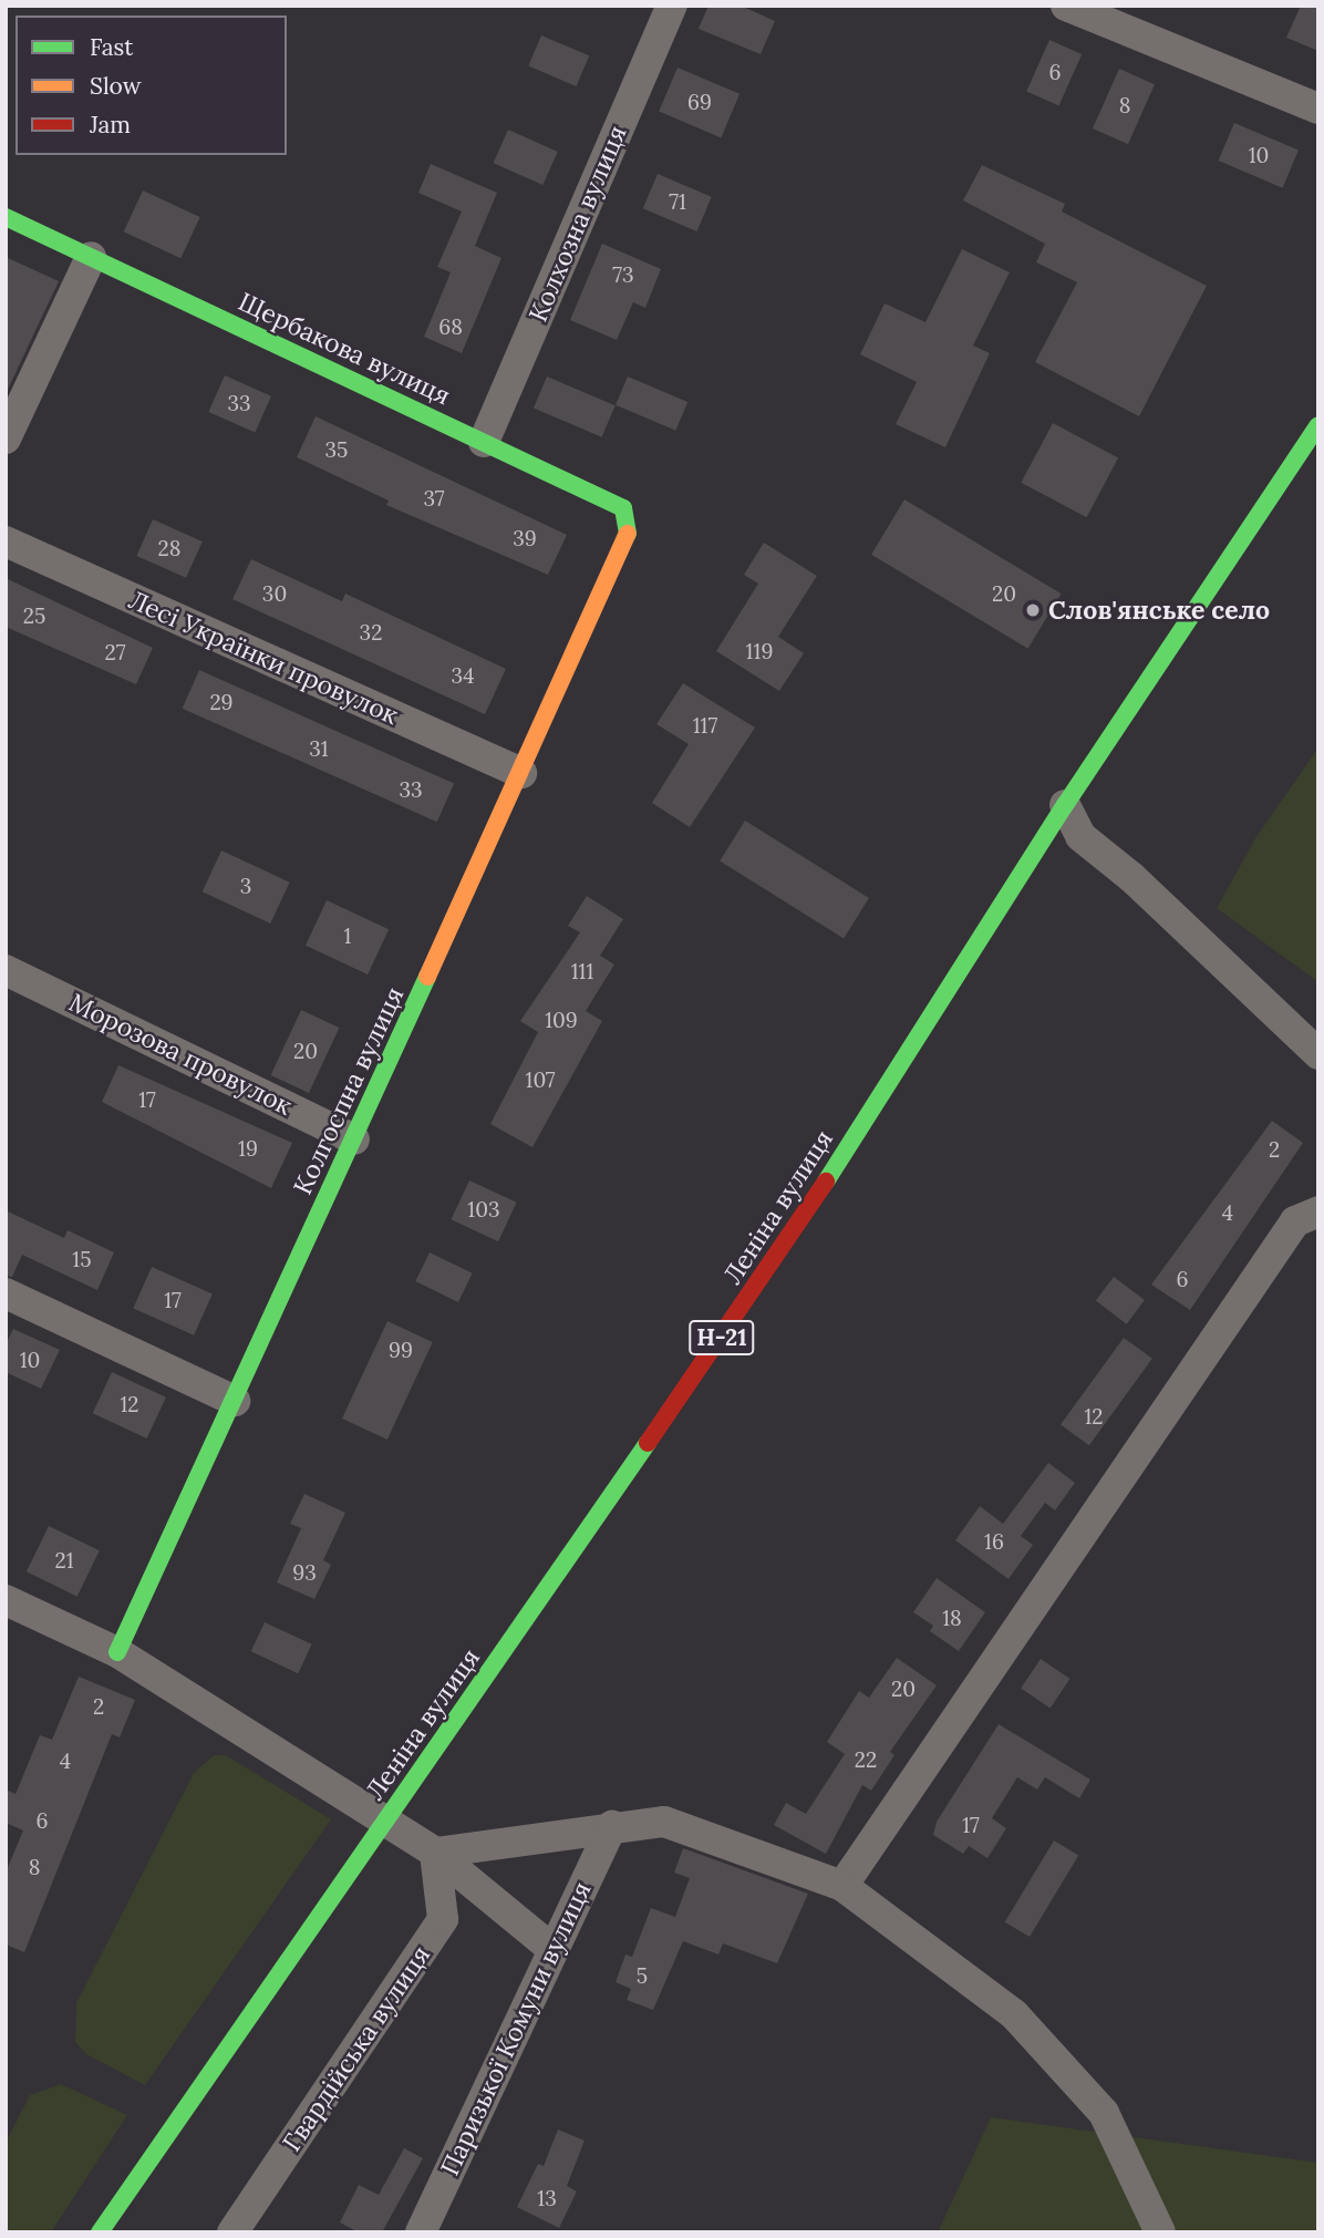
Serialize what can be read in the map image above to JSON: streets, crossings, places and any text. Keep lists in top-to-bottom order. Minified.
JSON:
{"streets":{"main road":["Щербакова вулиця","Колгоспна вулиця","Леніна вулиця","Н-21"],"street":["Колхозна вулиця","Лесі Українки провулок","Морозова провулок","Паризької Комуни вулиця","Гвардійська вулиця"]},"crossings":[["Колхозна вулиця","Щербакова вулиця"],["Щербакова вулиця","Колгоспна вулиця"],["Лесі Українки провулок","Колгоспна вулиця"],["Морозова провулок","Колгоспна вулиця"]],"places":["Слов'янське село"],"house_numbers":["6","69","8","10","71","73","68","33","35","37","39","28","30","20","25","32","119","27","34","29","117","31","33","3","1","111","109","20","107","17","19","2","103","4","15","6","17","99","10","12","12","16","21","93","18","20","2","22","4","6","17","8","5","13"],"legend":["Fast","Slow","Jam"]}
